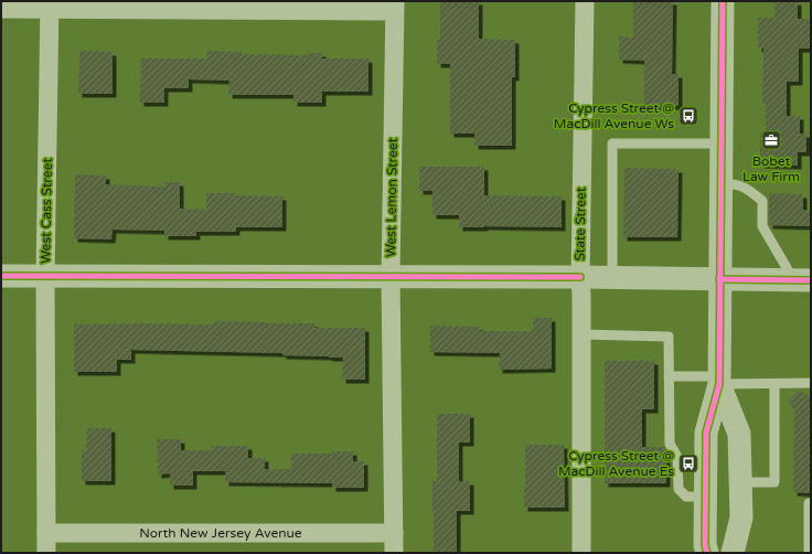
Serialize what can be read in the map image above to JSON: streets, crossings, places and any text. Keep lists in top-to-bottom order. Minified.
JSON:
{"streets":{"street":["West Lemon Street","West Cass Street","State Street","North New Jersey Avenue"]},"crossings":[["West Lemon Street","North New Jersey Avenue"],["West Cass Street","North New Jersey Avenue"]],"places":{"bus stop":["Cypress Street @ MacDill Avenue Ws","Cypress Street @ MacDill Avenue Es"],"office":["Bobet Law Firm"]}}
